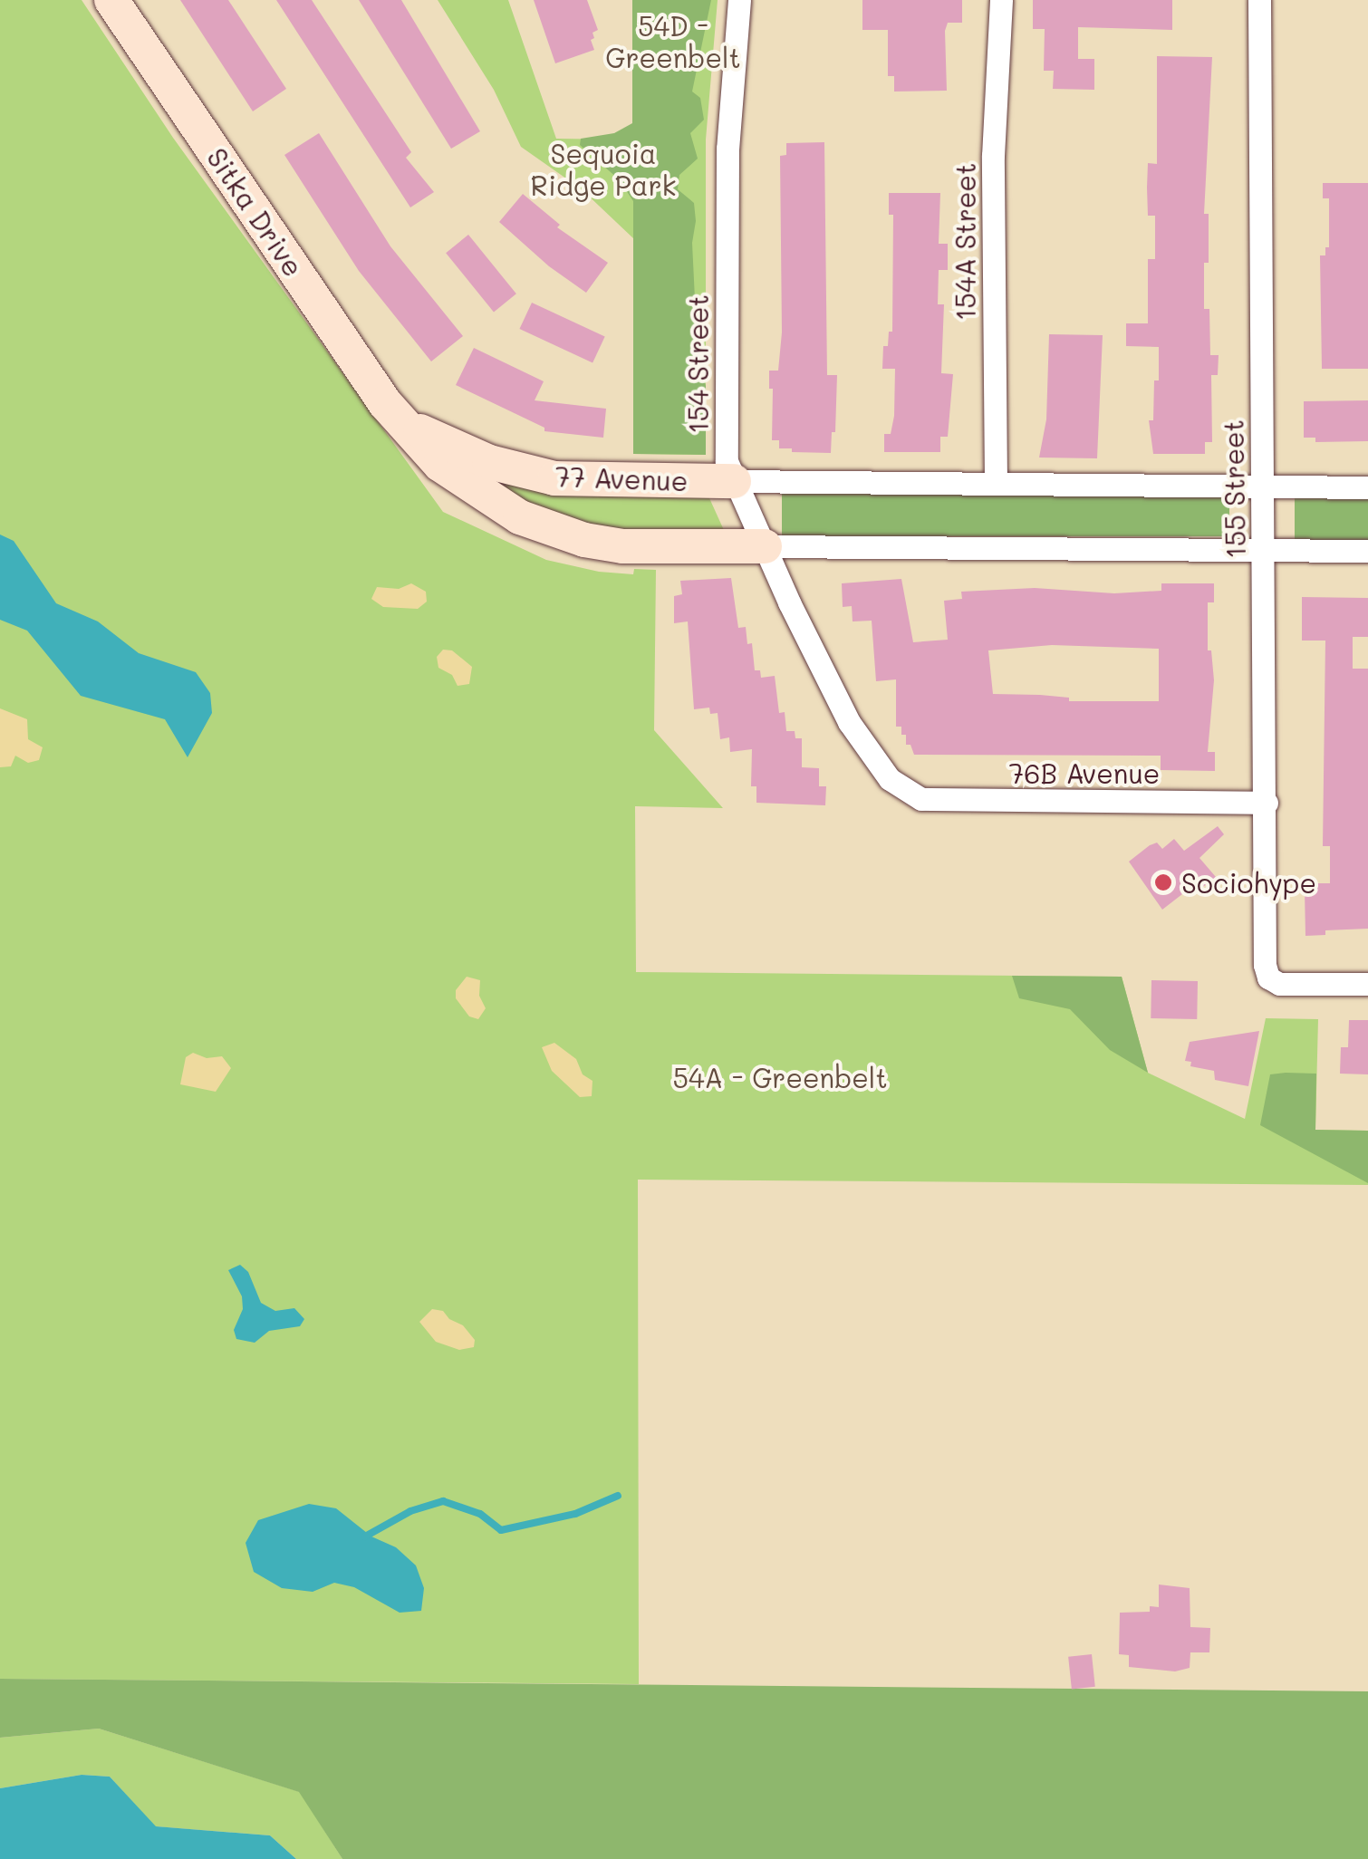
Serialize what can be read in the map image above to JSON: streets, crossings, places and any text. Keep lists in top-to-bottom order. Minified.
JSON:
{"streets":{"street":["Sitka Drive","154A Street","154 Street","77 Avenue","155 Street","76B Avenue"]},"crossings":[["Sitka Drive","77 Avenue"],["154A Street","77 Avenue"],["154 Street","77 Avenue"],["154 Street","76B Avenue"],["77 Avenue","155 Street"],["155 Street","76B Avenue"]],"parks":["54D - Greenbelt","Sequoia Ridge Park","54A - Greenbelt"],"places":["Sociohype"]}
